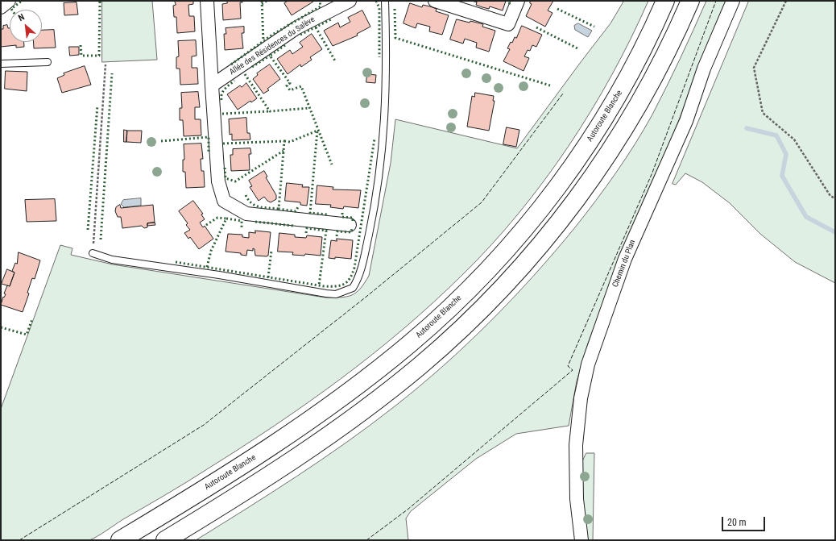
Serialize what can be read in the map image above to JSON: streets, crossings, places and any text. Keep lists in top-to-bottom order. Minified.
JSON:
{"streets":{"highway":["Autoroute Blanche"],"street":["Allée des Résidences du Salève","Chemin du Plan"]},"scale_bar":"20 m","north":"top left"}
